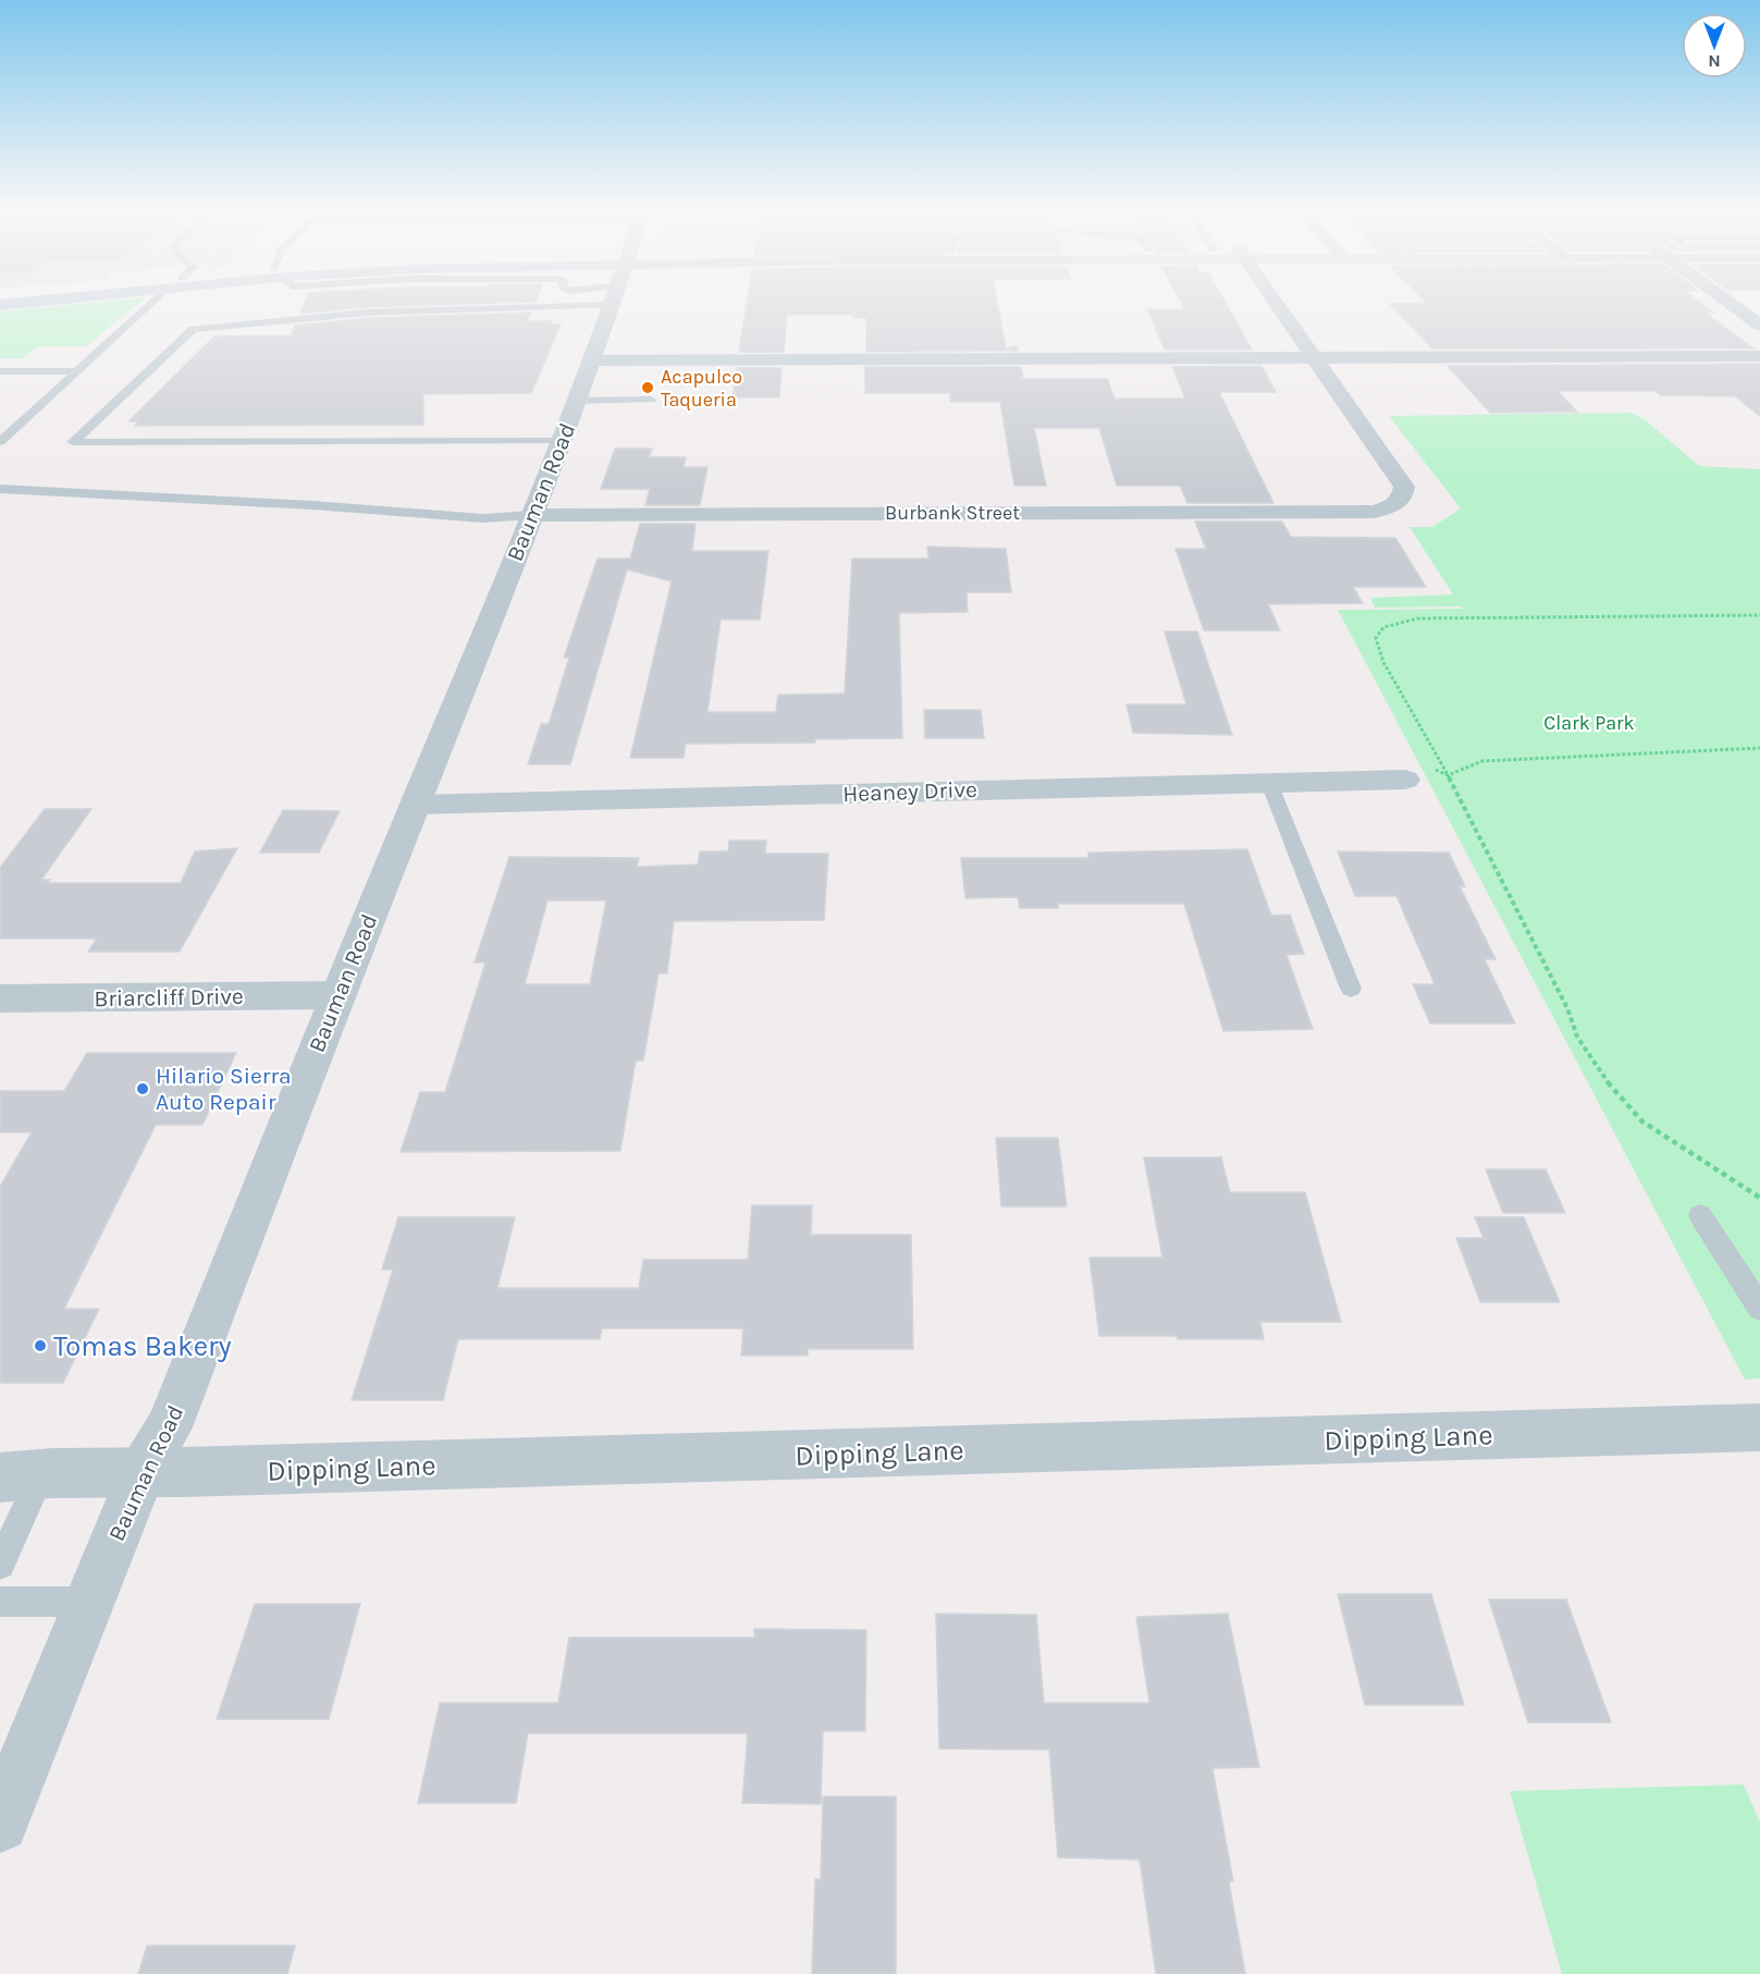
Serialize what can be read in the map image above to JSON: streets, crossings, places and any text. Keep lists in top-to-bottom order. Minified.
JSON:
{"streets":{"street":["Bauman Road","Burbank Street","Heaney Drive","Briarcliff Drive","Dipping Lane"]},"crossings":[["Bauman Road","Burbank Street"],["Bauman Road","Heaney Drive"],["Bauman Road","Briarcliff Drive"],["Bauman Road","Dipping Lane"]],"parks":["Clark Park"],"places":["Acapulco Taqueria","Hilario Sierra Auto Repair","Tomas Bakery"],"north":"bottom"}
